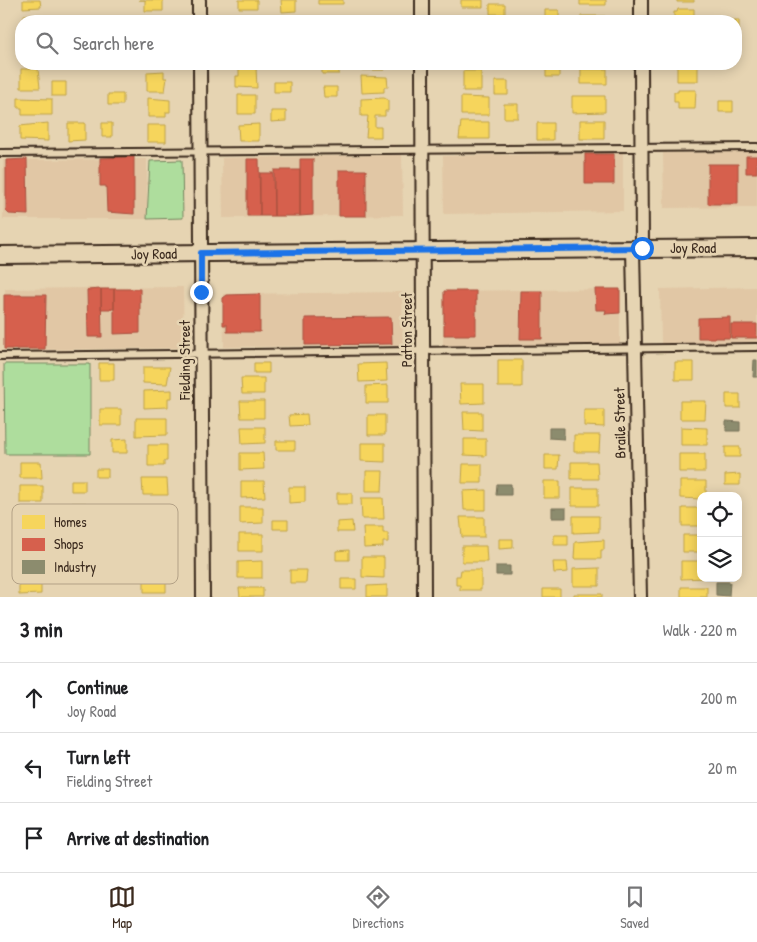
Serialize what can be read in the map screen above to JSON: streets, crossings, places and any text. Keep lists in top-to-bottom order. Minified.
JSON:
{"streets":{"main road":["Joy Road"],"street":["Patton Street","Fielding Street","Braile Street"]},"crossings":[["Joy Road","Patton Street"],["Joy Road","Fielding Street"],["Joy Road","Braile Street"]],"legend":["Homes","Shops","Industry"],"page":{"search":"Search here","heading":["3 min","Walk · 220 m"],"list":[["Continue","Joy Road","200 m"],["Turn left","Fielding Street","20 m"],"Arrive at destination"],"nav":["Map","Directions","Saved"]}}
